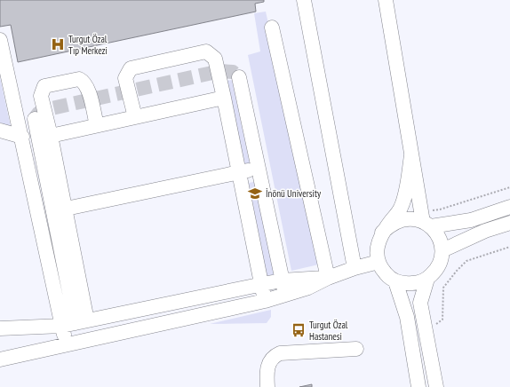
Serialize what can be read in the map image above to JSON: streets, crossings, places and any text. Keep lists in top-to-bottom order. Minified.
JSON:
{"places":{"hospital":["Turgut Özal Tıp Merkezi"],"school or university":["İnönü University"],"bus stop":["Turgut Özal Hastanesi"]}}
